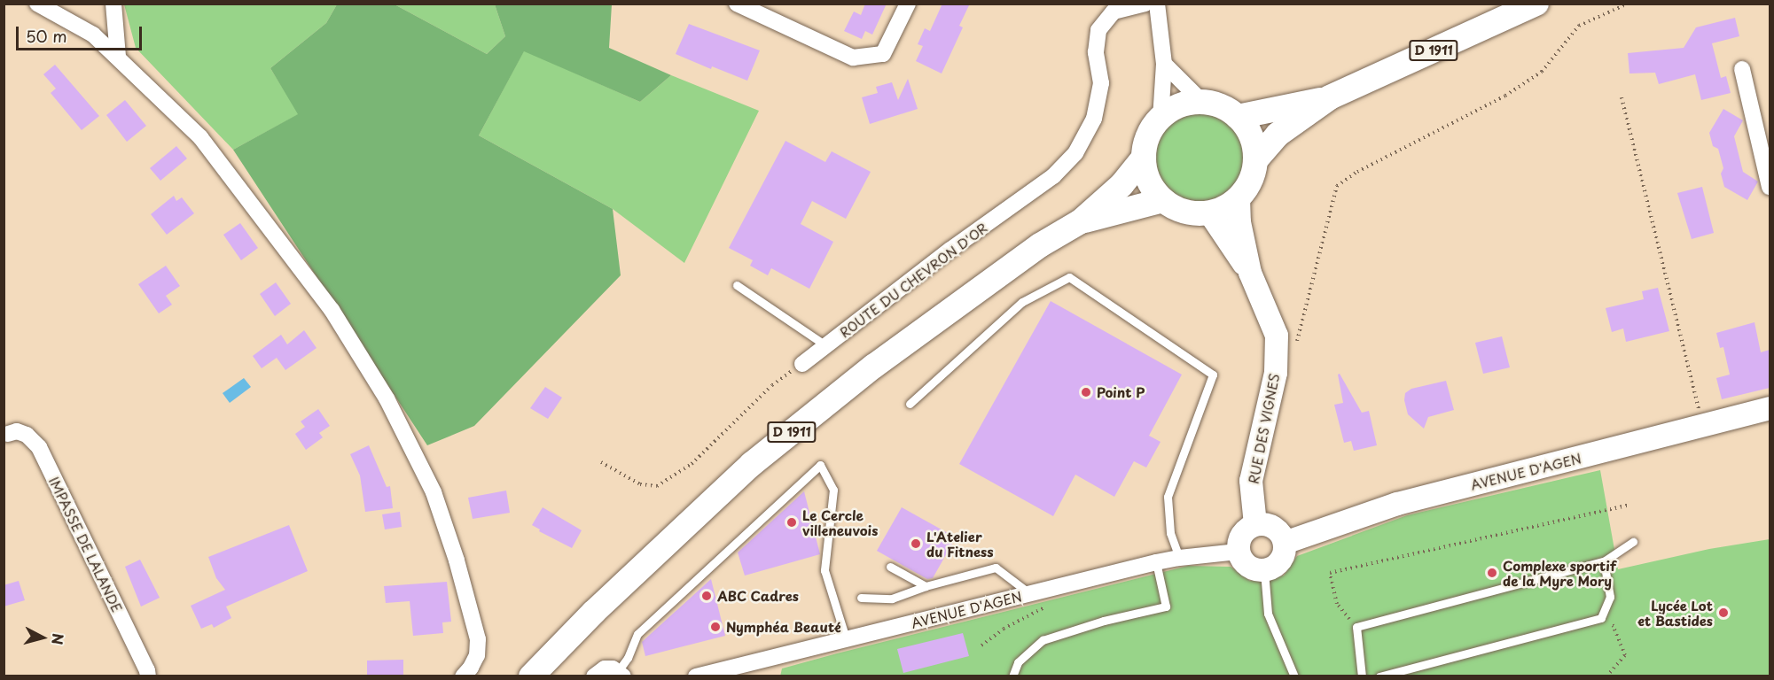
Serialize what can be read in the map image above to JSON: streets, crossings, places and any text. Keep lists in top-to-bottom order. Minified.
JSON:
{"streets":{"main road":["D 1911","RUE DES VIGNES","AVENUE D'AGEN"],"street":["ROUTE DU CHEVRON D'OR","IMPASSE DE LALANDE"]},"crossings":[["D 1911","RUE DES VIGNES"],["RUE DES VIGNES","AVENUE D'AGEN"]],"places":["Point P","Le Cercle villeneuvois","L'Atelier du Fitness","Complexe sportif de la Myre Mory","ABC Cadres","Lycée Lot et Bastides","Nymphéa Beauté"],"scale_bar":"50 m","north":"right"}
